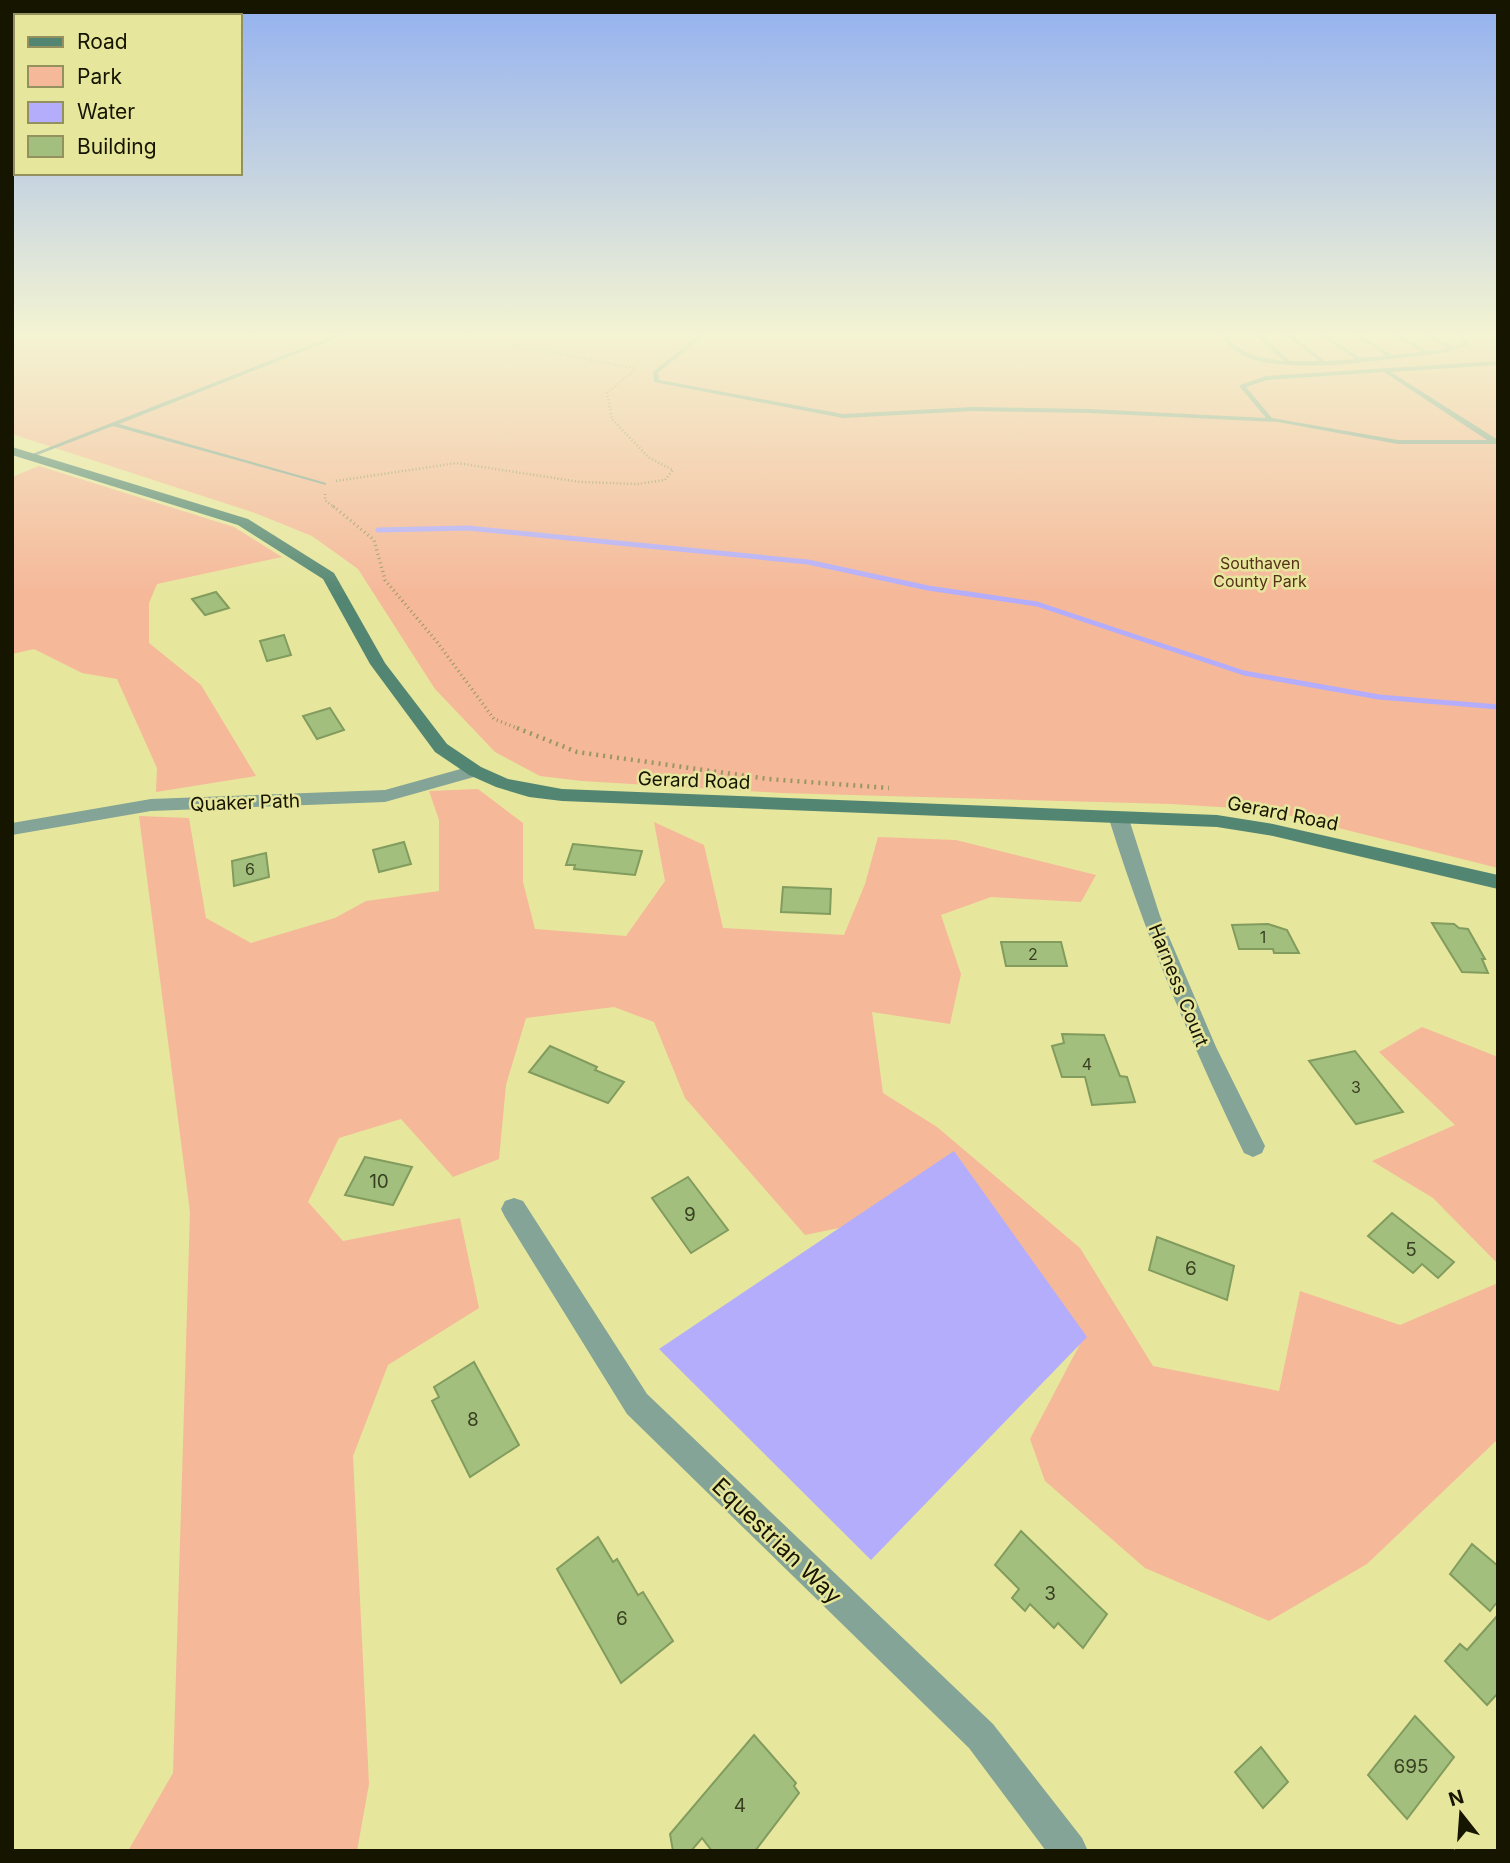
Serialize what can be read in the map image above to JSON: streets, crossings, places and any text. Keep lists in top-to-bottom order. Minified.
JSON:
{"streets":{"street":["Gerard Road","Quaker Path","Harness Court","Equestrian Way"]},"crossings":[["Gerard Road","Quaker Path"],["Gerard Road","Harness Court"]],"parks":["Southaven County Park"],"house_numbers":["6","1","2","4","3","10","9","5","6","8","3","6","695","4"],"legend":["Road","Park","Water","Building"],"north":"top"}
